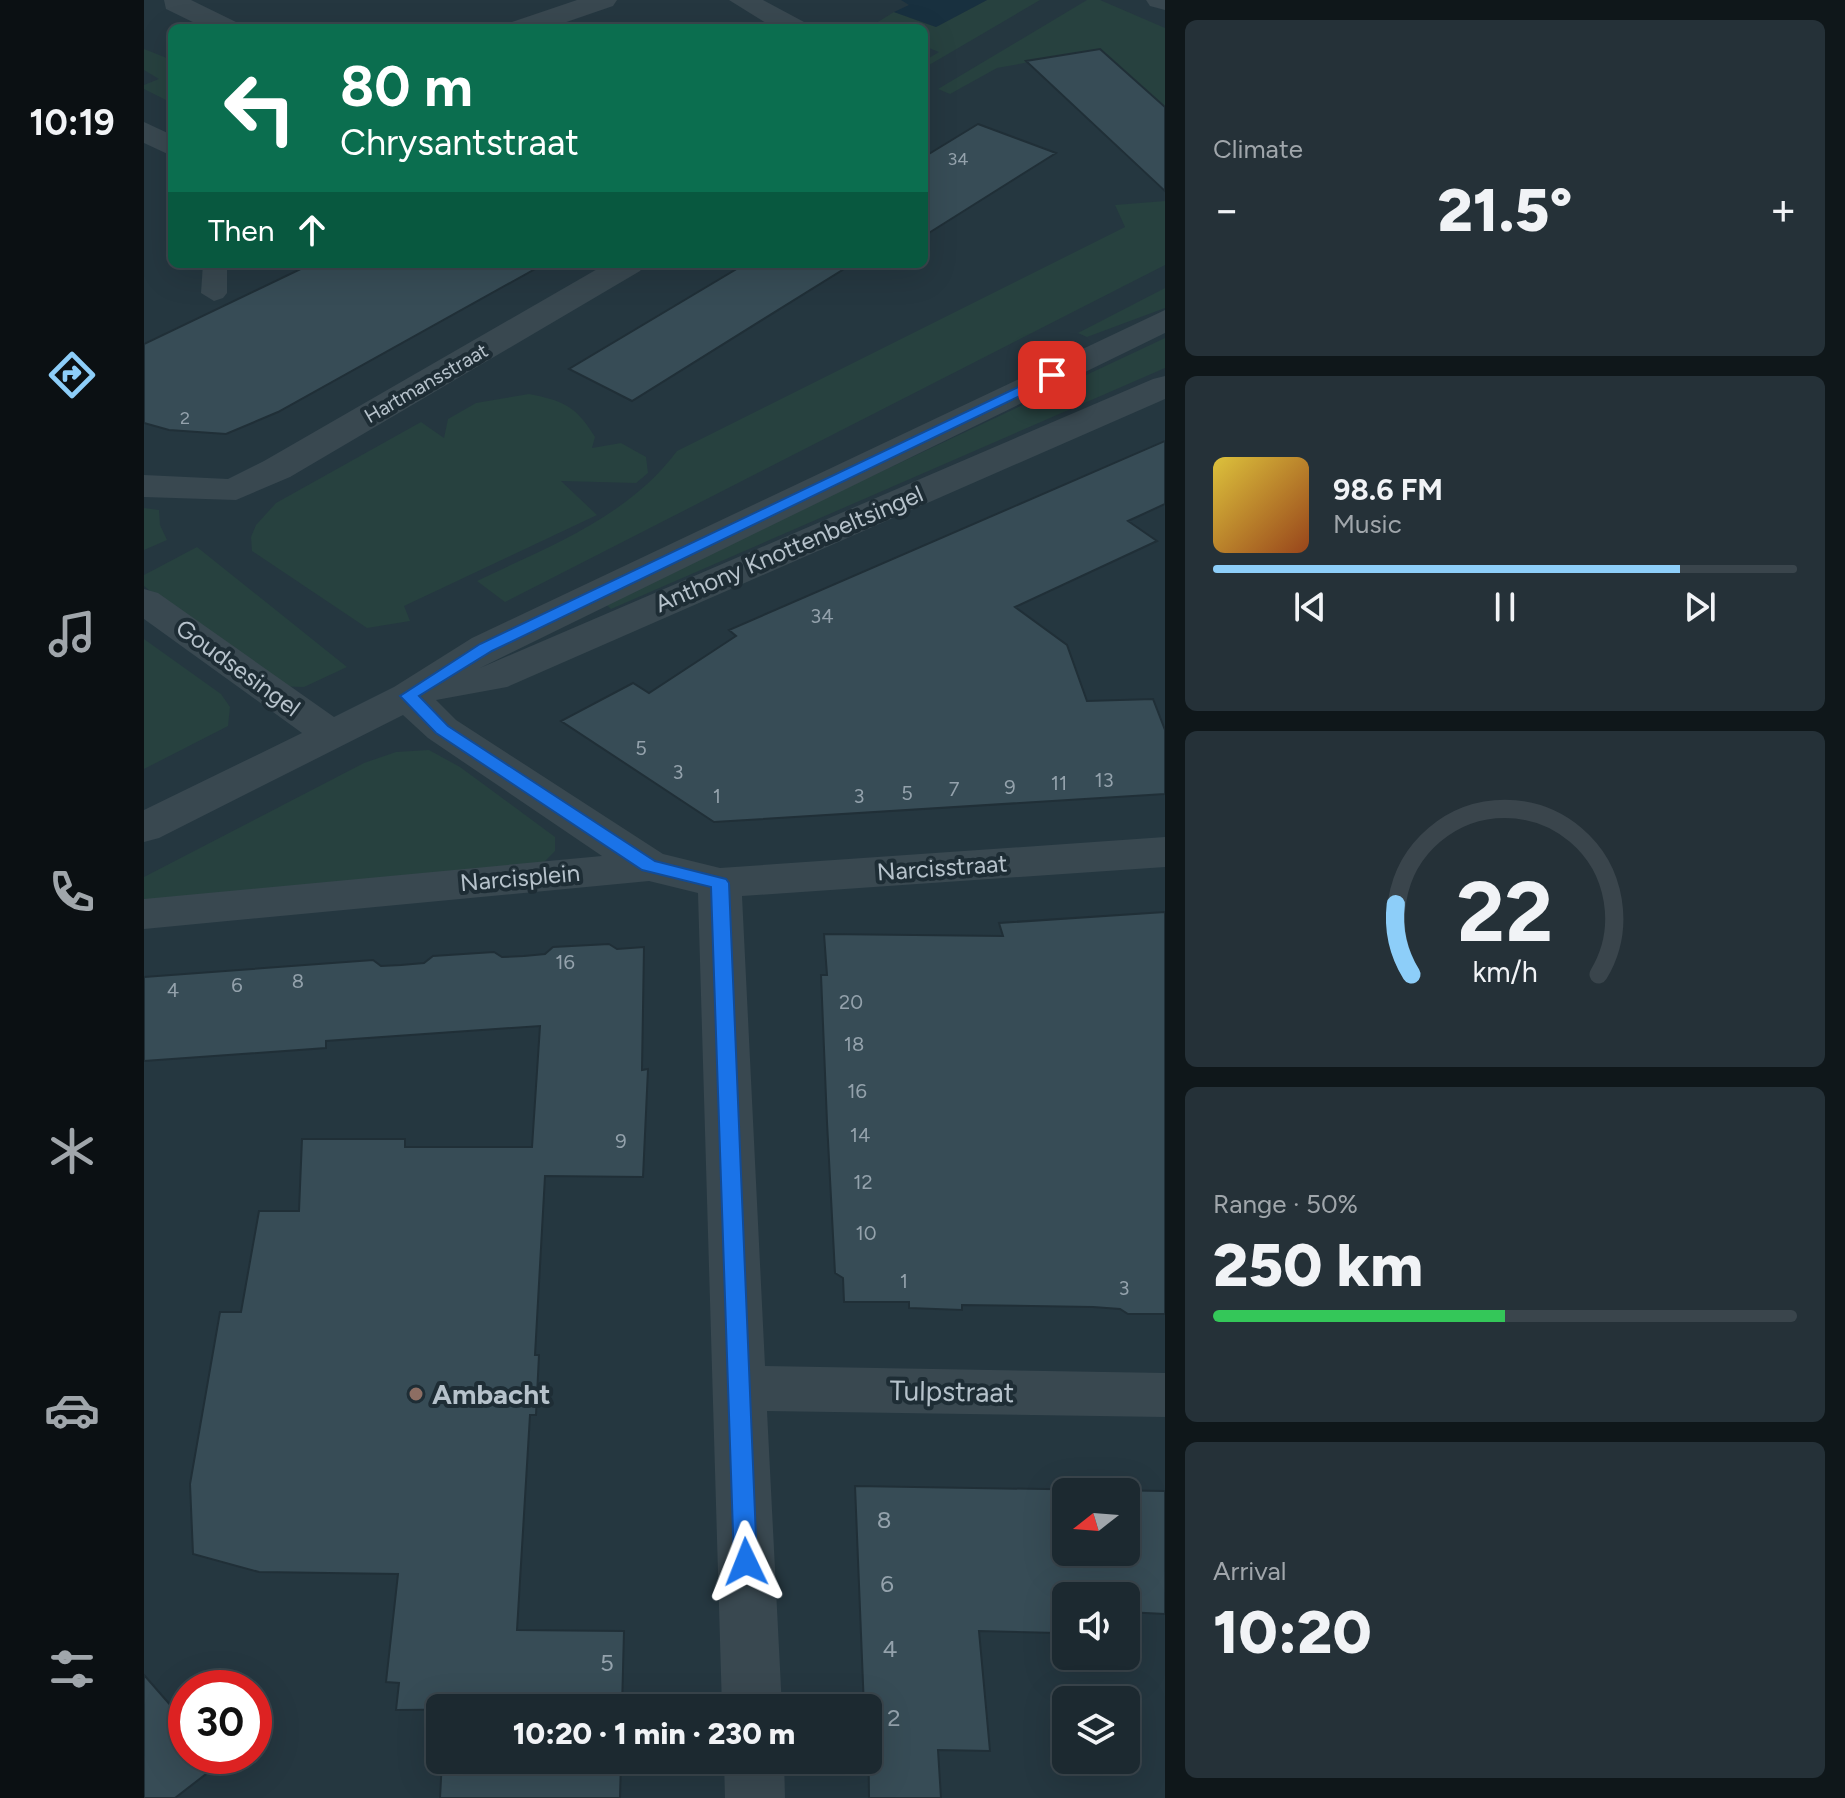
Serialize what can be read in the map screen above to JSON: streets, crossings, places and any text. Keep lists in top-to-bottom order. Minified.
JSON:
{"streets":{"street":["Hartmansstraat","Anthony Knottenbeltsingel","Goudsesingel","Narcisstraat","Narcisplein","Tulpstraat"]},"crossings":[["Anthony Knottenbeltsingel","Goudsesingel"],["Anthony Knottenbeltsingel","Narcisplein"],["Narcisstraat","Narcisplein"]],"places":["Ambacht"],"house_numbers":["34","2","34","5","3","13","11","9","7","5","1","3","16","8","6","4","20","18","16","14","9","12","10","1","3","8","6","4","5","2"],"north":"left","page":{"tabs":"10:19","tile":["Climate",["Range · 50%","250 km"],["Arrival","10:20"]],"turn":["80 m","Chrysantstraat"],"heat":["−","21.5°","+"],"then":"Then","song":["98.6 FM","Music"],"limit":"30","trip":"10:20 · 1 min · 230 m","gauge":["22","km/h"]}}
